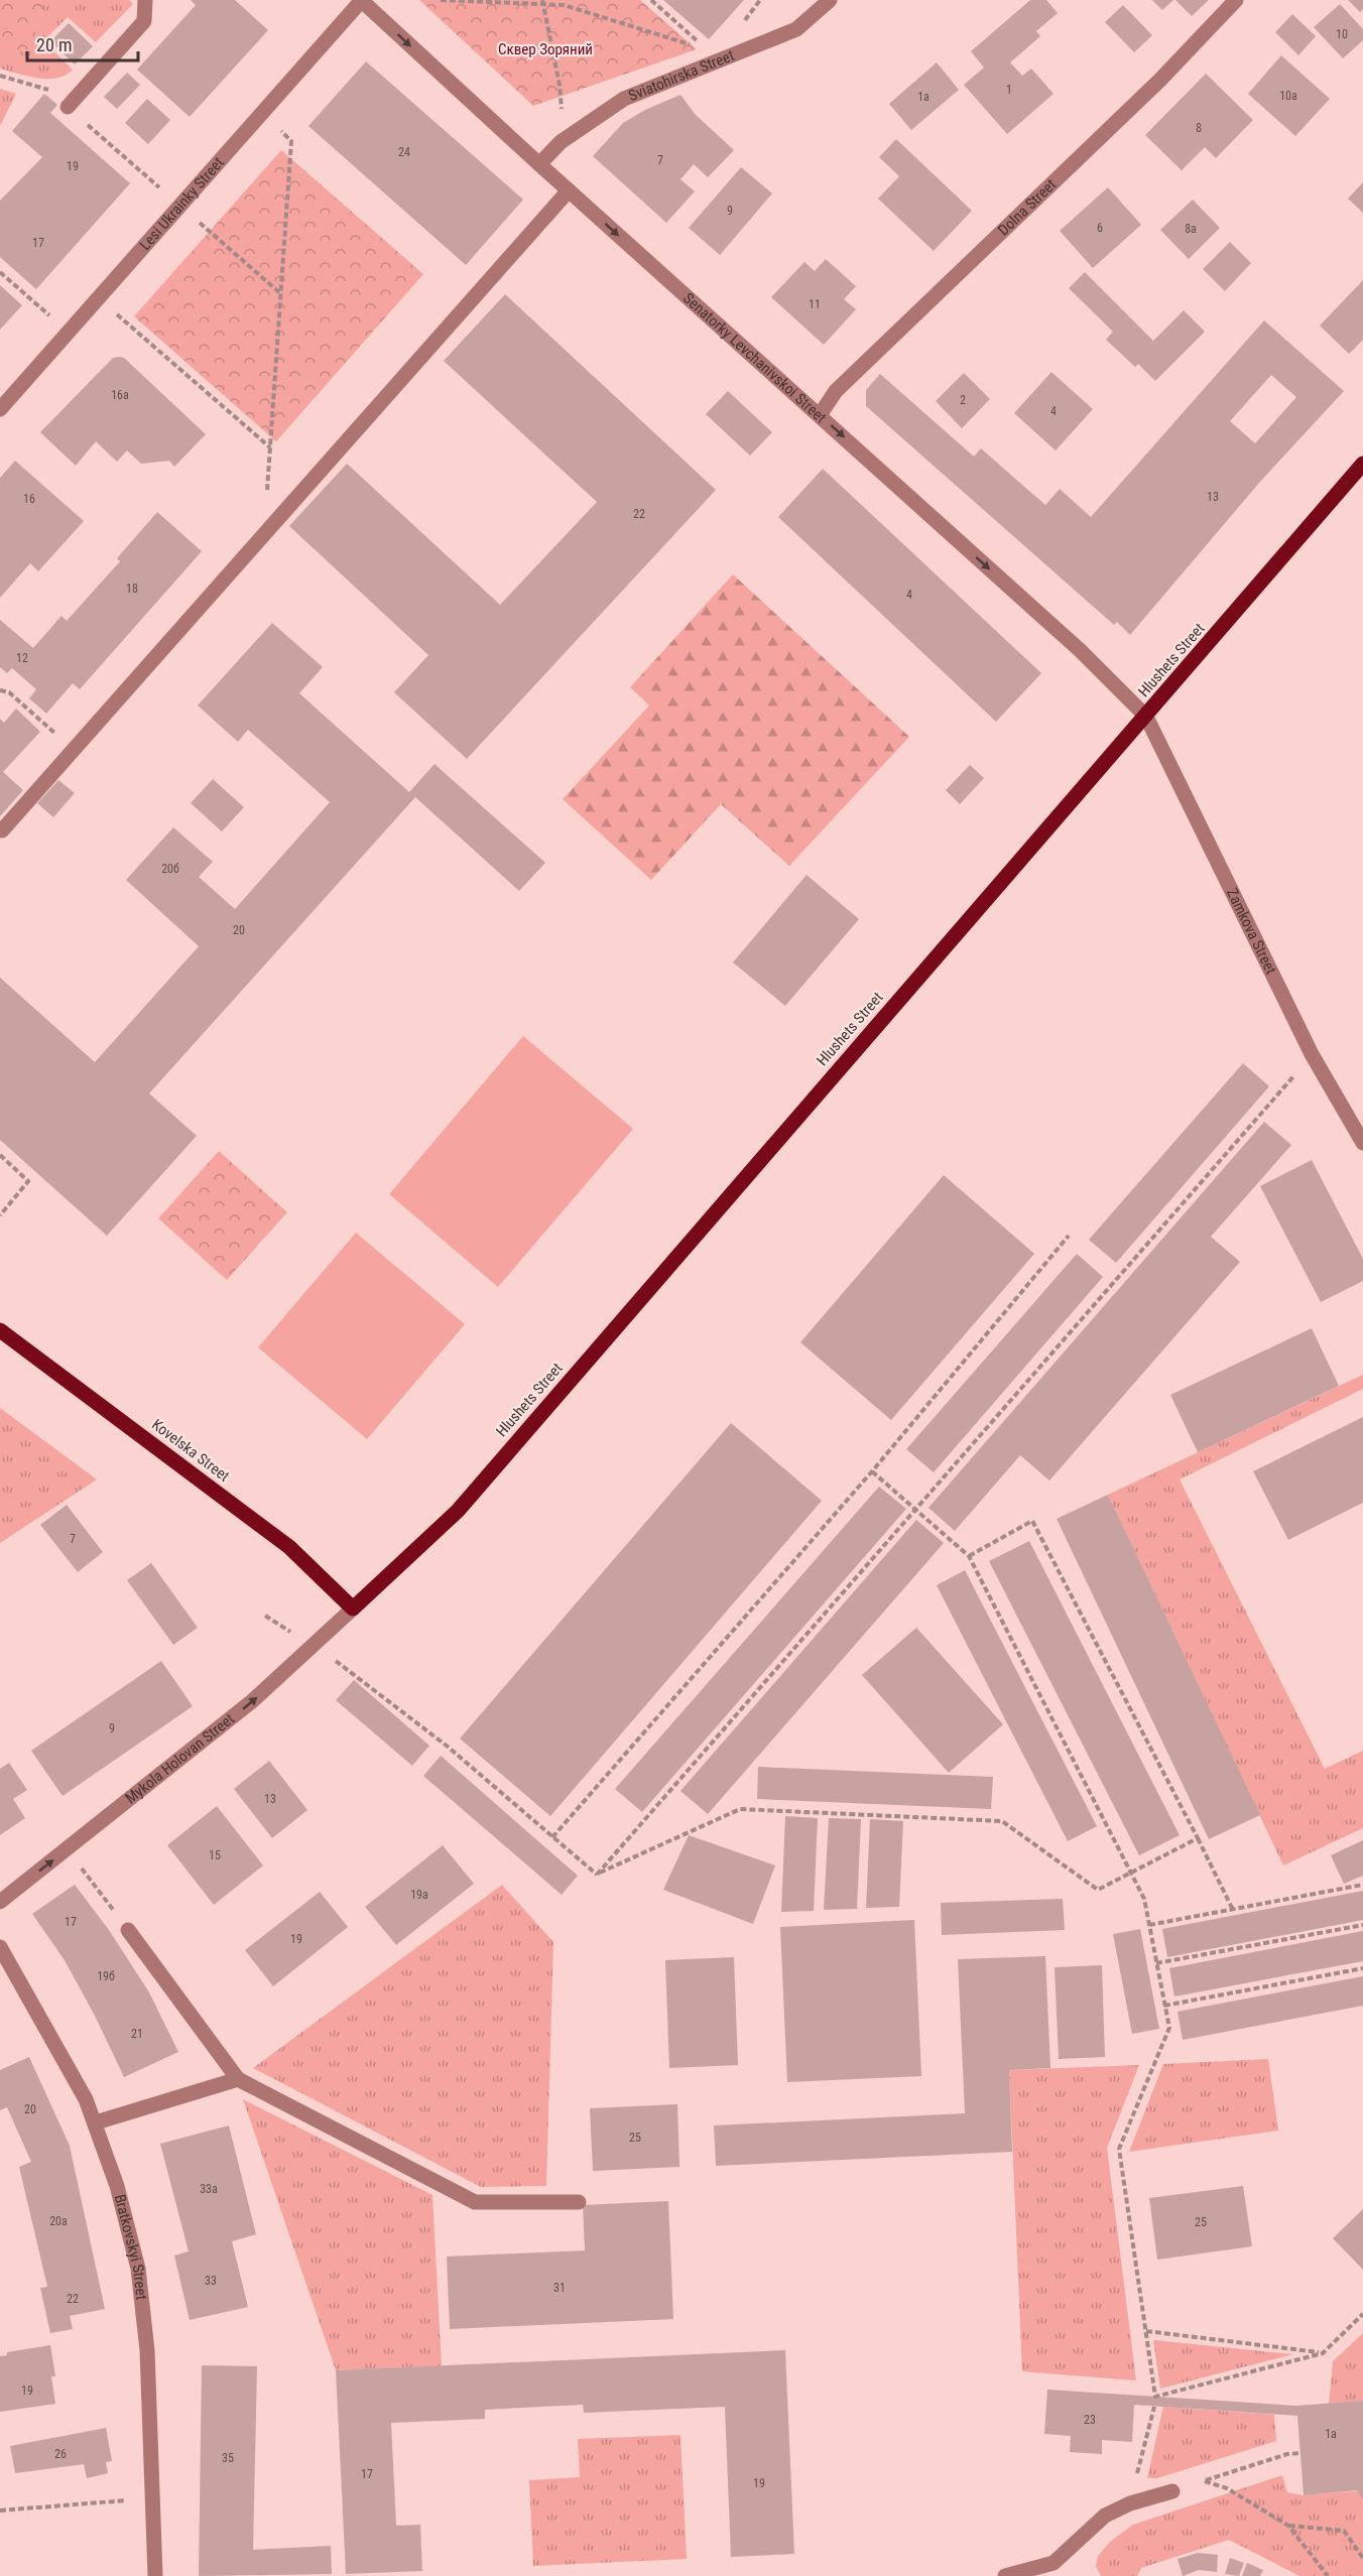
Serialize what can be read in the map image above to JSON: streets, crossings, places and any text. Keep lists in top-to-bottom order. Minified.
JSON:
{"streets":{"main road":["Hlushets Street","Kovelska Street"],"street":["Sviatohirska Street","Lesi Ukrainky Street","Dolna Street","Senatorky Levchanivskoi Street","Zamkova Street","Mykola Holovan Street","Bratkovskyi Street"]},"crossings":[["Sviatohirska Street","Senatorky Levchanivskoi Street"],["Lesi Ukrainky Street","Senatorky Levchanivskoi Street"],["Dolna Street","Senatorky Levchanivskoi Street"],["Senatorky Levchanivskoi Street","Hlushets Street"],["Senatorky Levchanivskoi Street","Zamkova Street"],["Hlushets Street","Zamkova Street"],["Hlushets Street","Kovelska Street"],["Hlushets Street","Mykola Holovan Street"],["Kovelska Street","Mykola Holovan Street"]],"one_way":["Senatorky Levchanivskoi Street","Mykola Holovan Street"],"parks":["Сквер Зоряний"],"house_numbers":["10","1","10а","1а","8","24","7","19","9","6","8а","17","11","16а","2","4","13","16","22","18","4","12","20б","20","7","9","13","15","19а","17","19","19б","21","20","25","33а","20а","25","33","31","22","19","23","1а","26","35","17","19"],"scale_bar":"20 m"}
